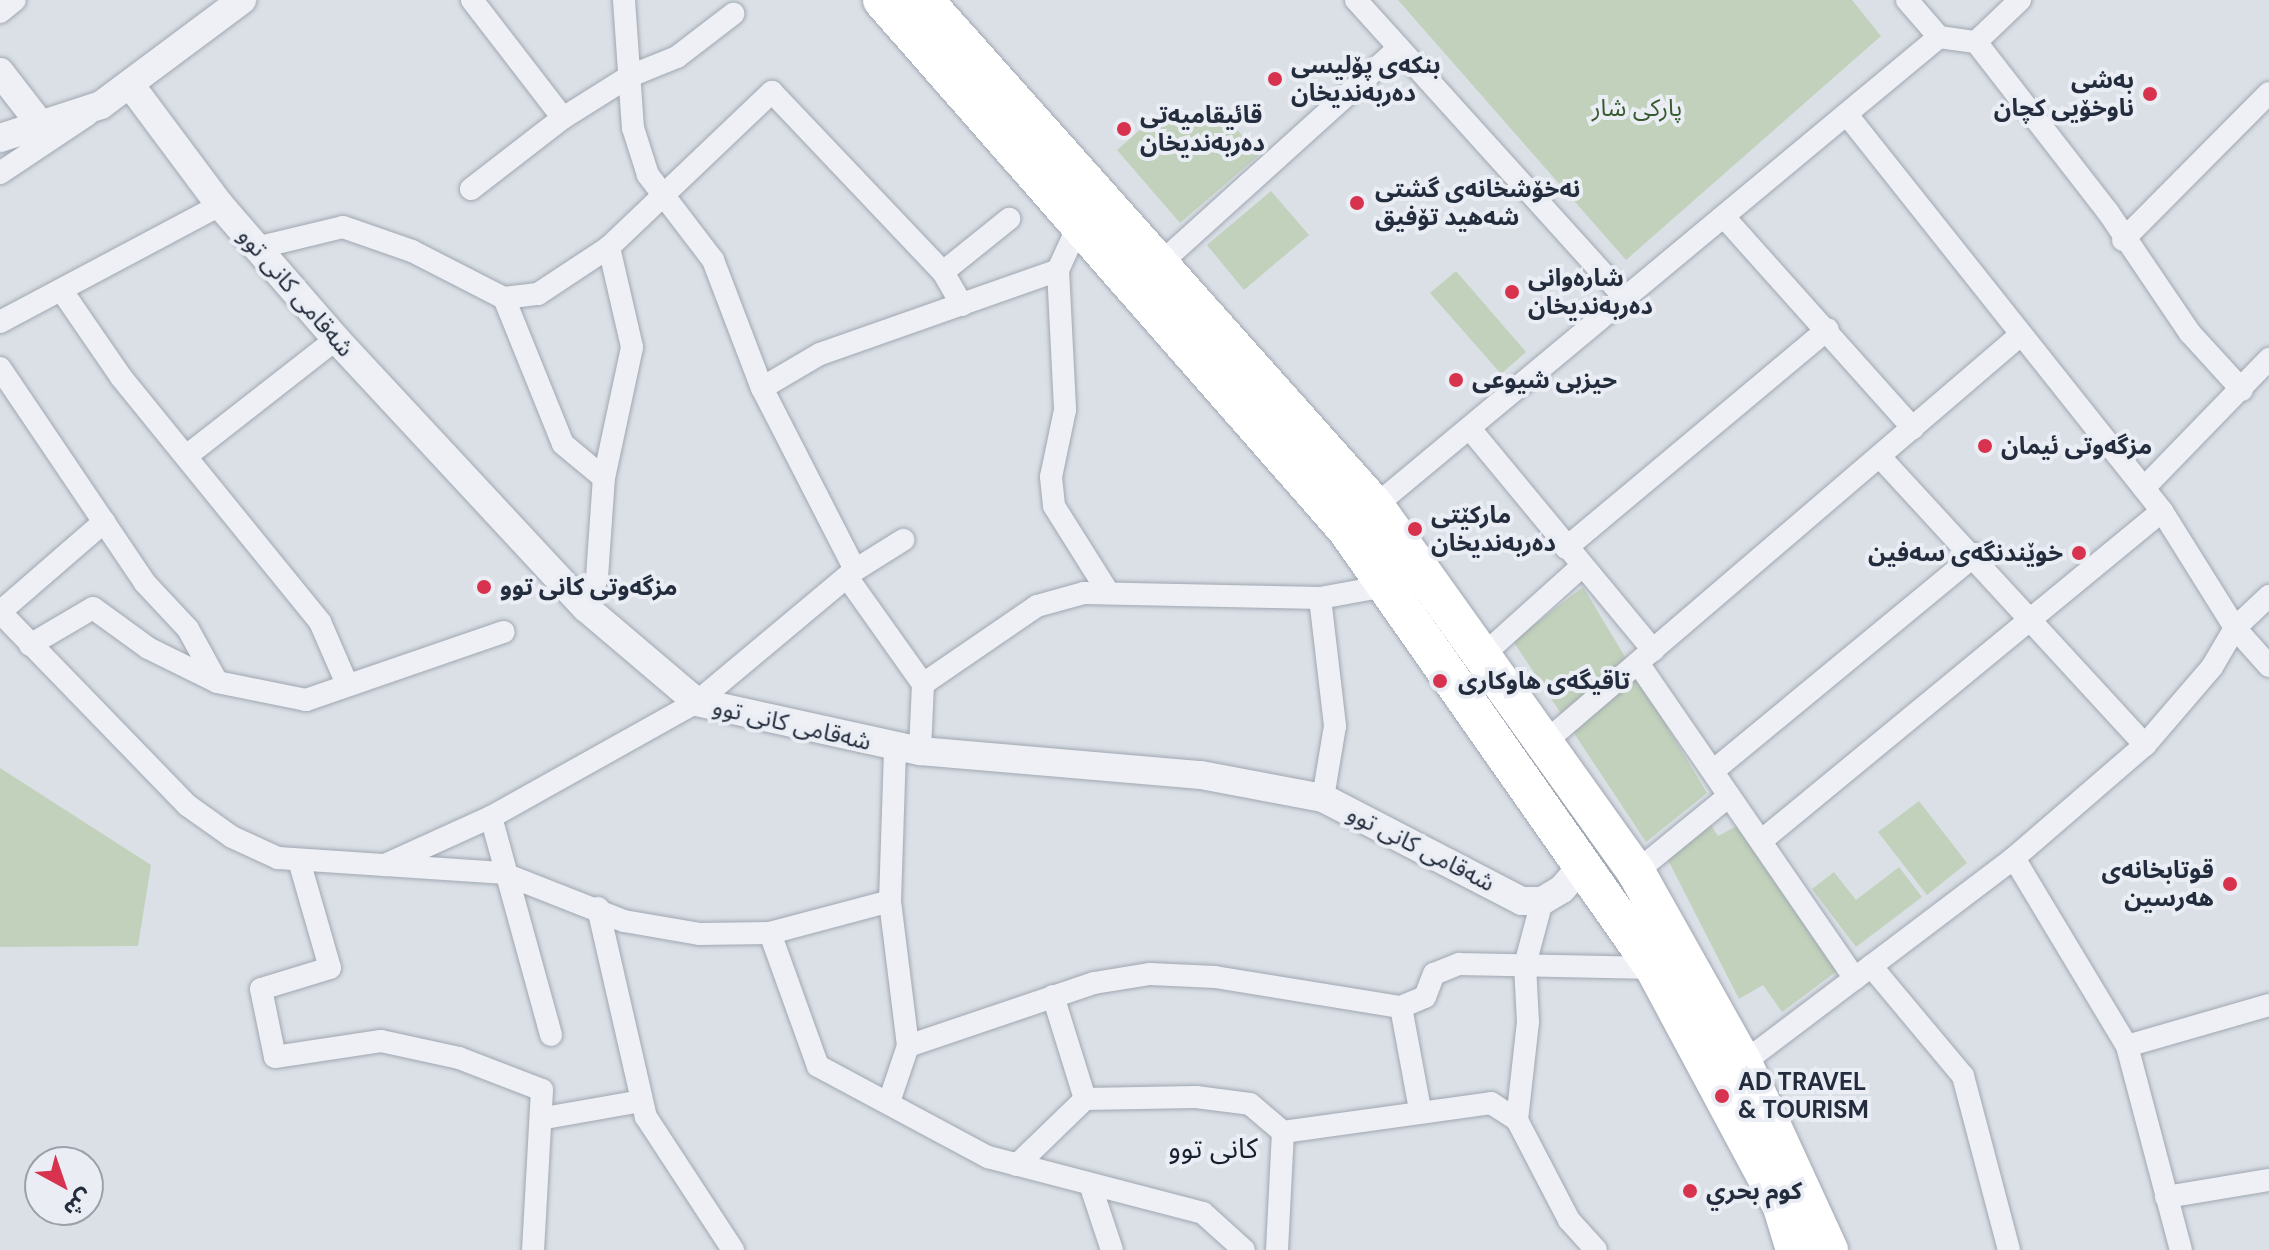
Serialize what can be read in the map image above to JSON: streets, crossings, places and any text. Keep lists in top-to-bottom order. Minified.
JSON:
{"streets":{"street":["شەقامی کانی توو"]},"districts":["کانی توو"],"parks":["پاركى شار"],"places":["بنکەی پۆلیسی دەربەندیخان","بەشی ناوخۆیی کچان","قائیقامیەتی دەربەندیخان","نەخۆشخانەی گشتی شەهید تۆفیق","شارەوانی دەربەندیخان","حیزبی شیوعی","مزگەوتی ئیمان","مارکێتی دەربەندیخان","خوێندنگەی سەفین","مزگەوتی کانی توو","تاقیگەی هاوکاری","قوتابخانەی هەرسین","AD TRAVEL & TOURISM","کوم بحري"],"north":"bottom right"}
